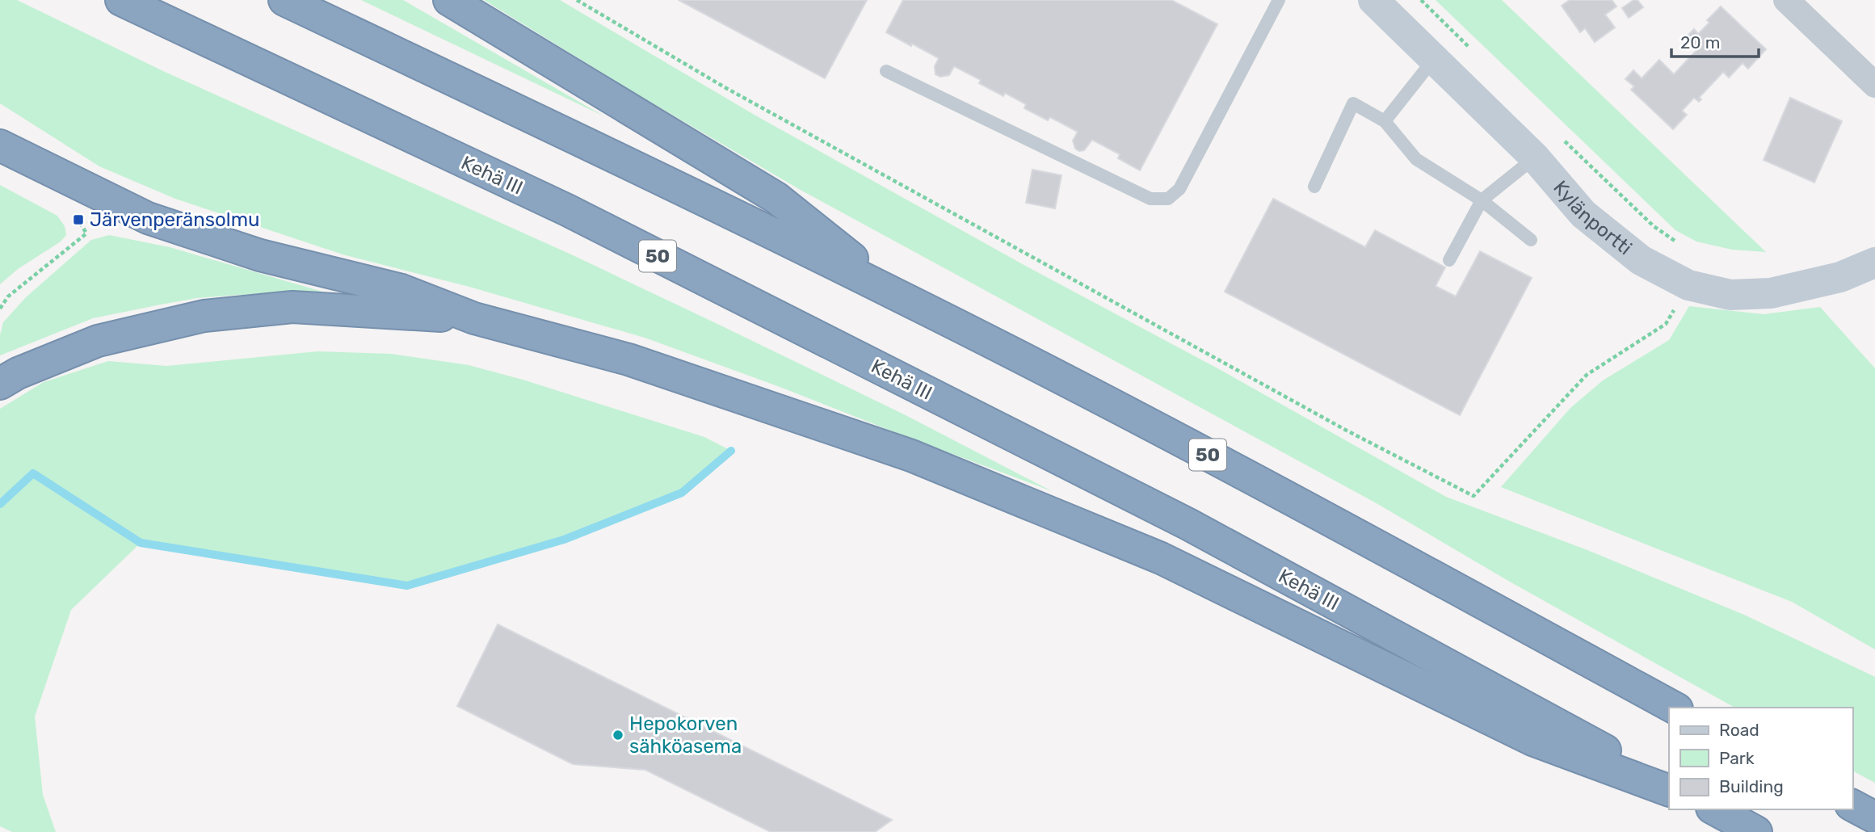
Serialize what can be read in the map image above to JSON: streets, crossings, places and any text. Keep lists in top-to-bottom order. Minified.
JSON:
{"streets":{"highway":["Kehä III","50"],"street":["Kylänportti"]},"places":{"transit":["Järvenperänsolmu"],"other":["Hepokorven sähköasema"]},"legend":["Road","Park","Building"],"scale_bar":"20 m"}
